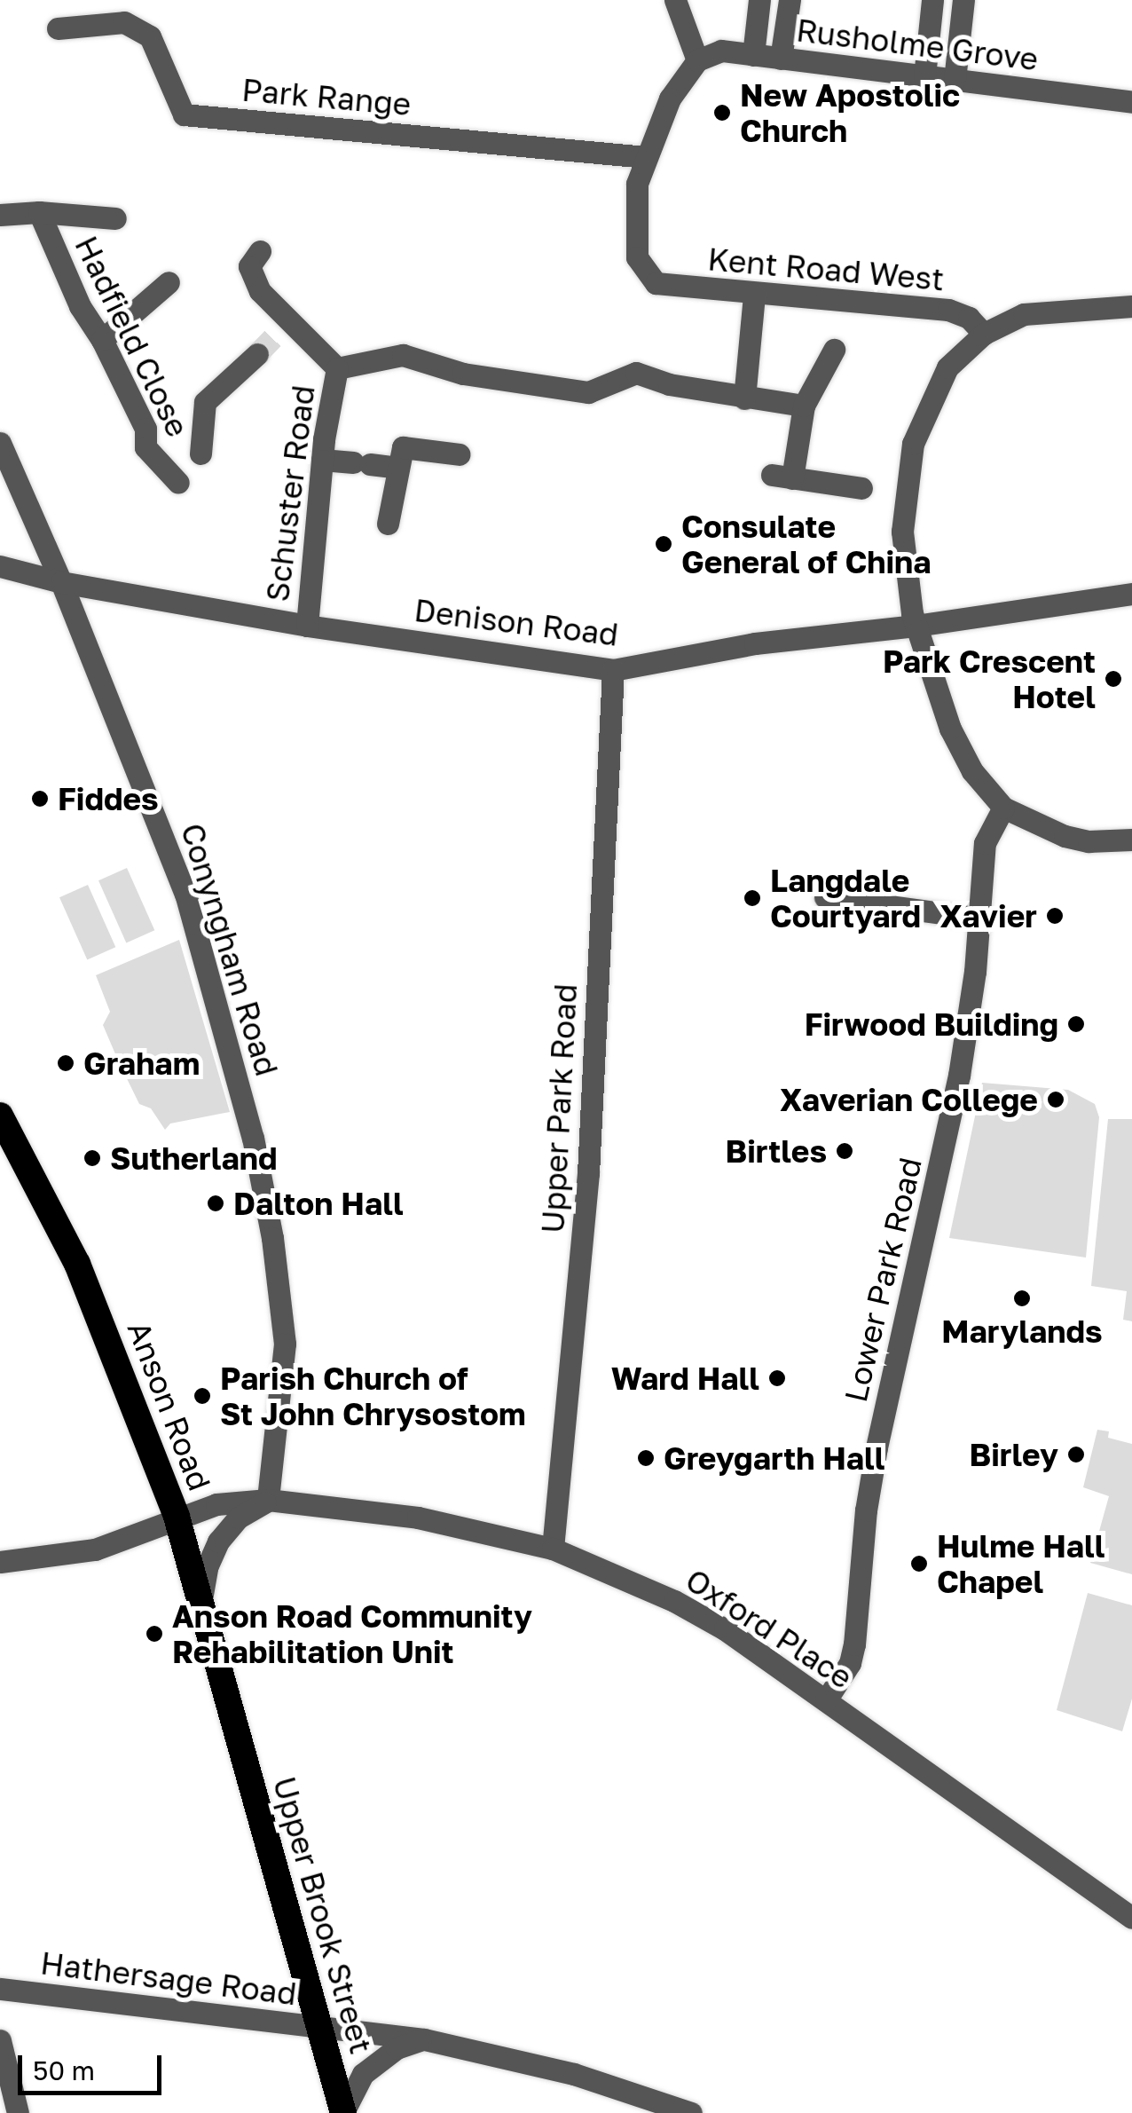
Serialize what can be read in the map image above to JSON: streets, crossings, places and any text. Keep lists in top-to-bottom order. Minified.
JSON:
{"streets":{"highway":["Anson Road","Upper Brook Street"],"street":["Rusholme Grove","Park Range","Kent Road West","Hadfield Close","Schuster Road","Denison Road","Conyngham Road","Upper Park Road","Lower Park Road","Oxford Place","Hathersage Road"]},"crossings":[["Park Range","Kent Road West"],["Schuster Road","Denison Road"],["Denison Road","Conyngham Road"],["Denison Road","Upper Park Road"],["Conyngham Road","Oxford Place"],["Upper Park Road","Oxford Place"],["Lower Park Road","Oxford Place"],["Anson Road","Oxford Place"],["Anson Road","Upper Brook Street"],["Upper Brook Street","Hathersage Road"]],"places":["New Apostolic Church","Consulate General of China","Park Crescent Hotel","Fiddes","Langdale Courtyard","Xavier","Firwood Building","Graham","Xaverian College","Birtles","Sutherland","Dalton Hall","Marylands","Ward Hall","Parish Church of St John Chrysostom","Birley","Greygarth Hall","Hulme Hall Chapel","Anson Road Community Rehabilitation Unit"],"scale_bar":"50 m"}
